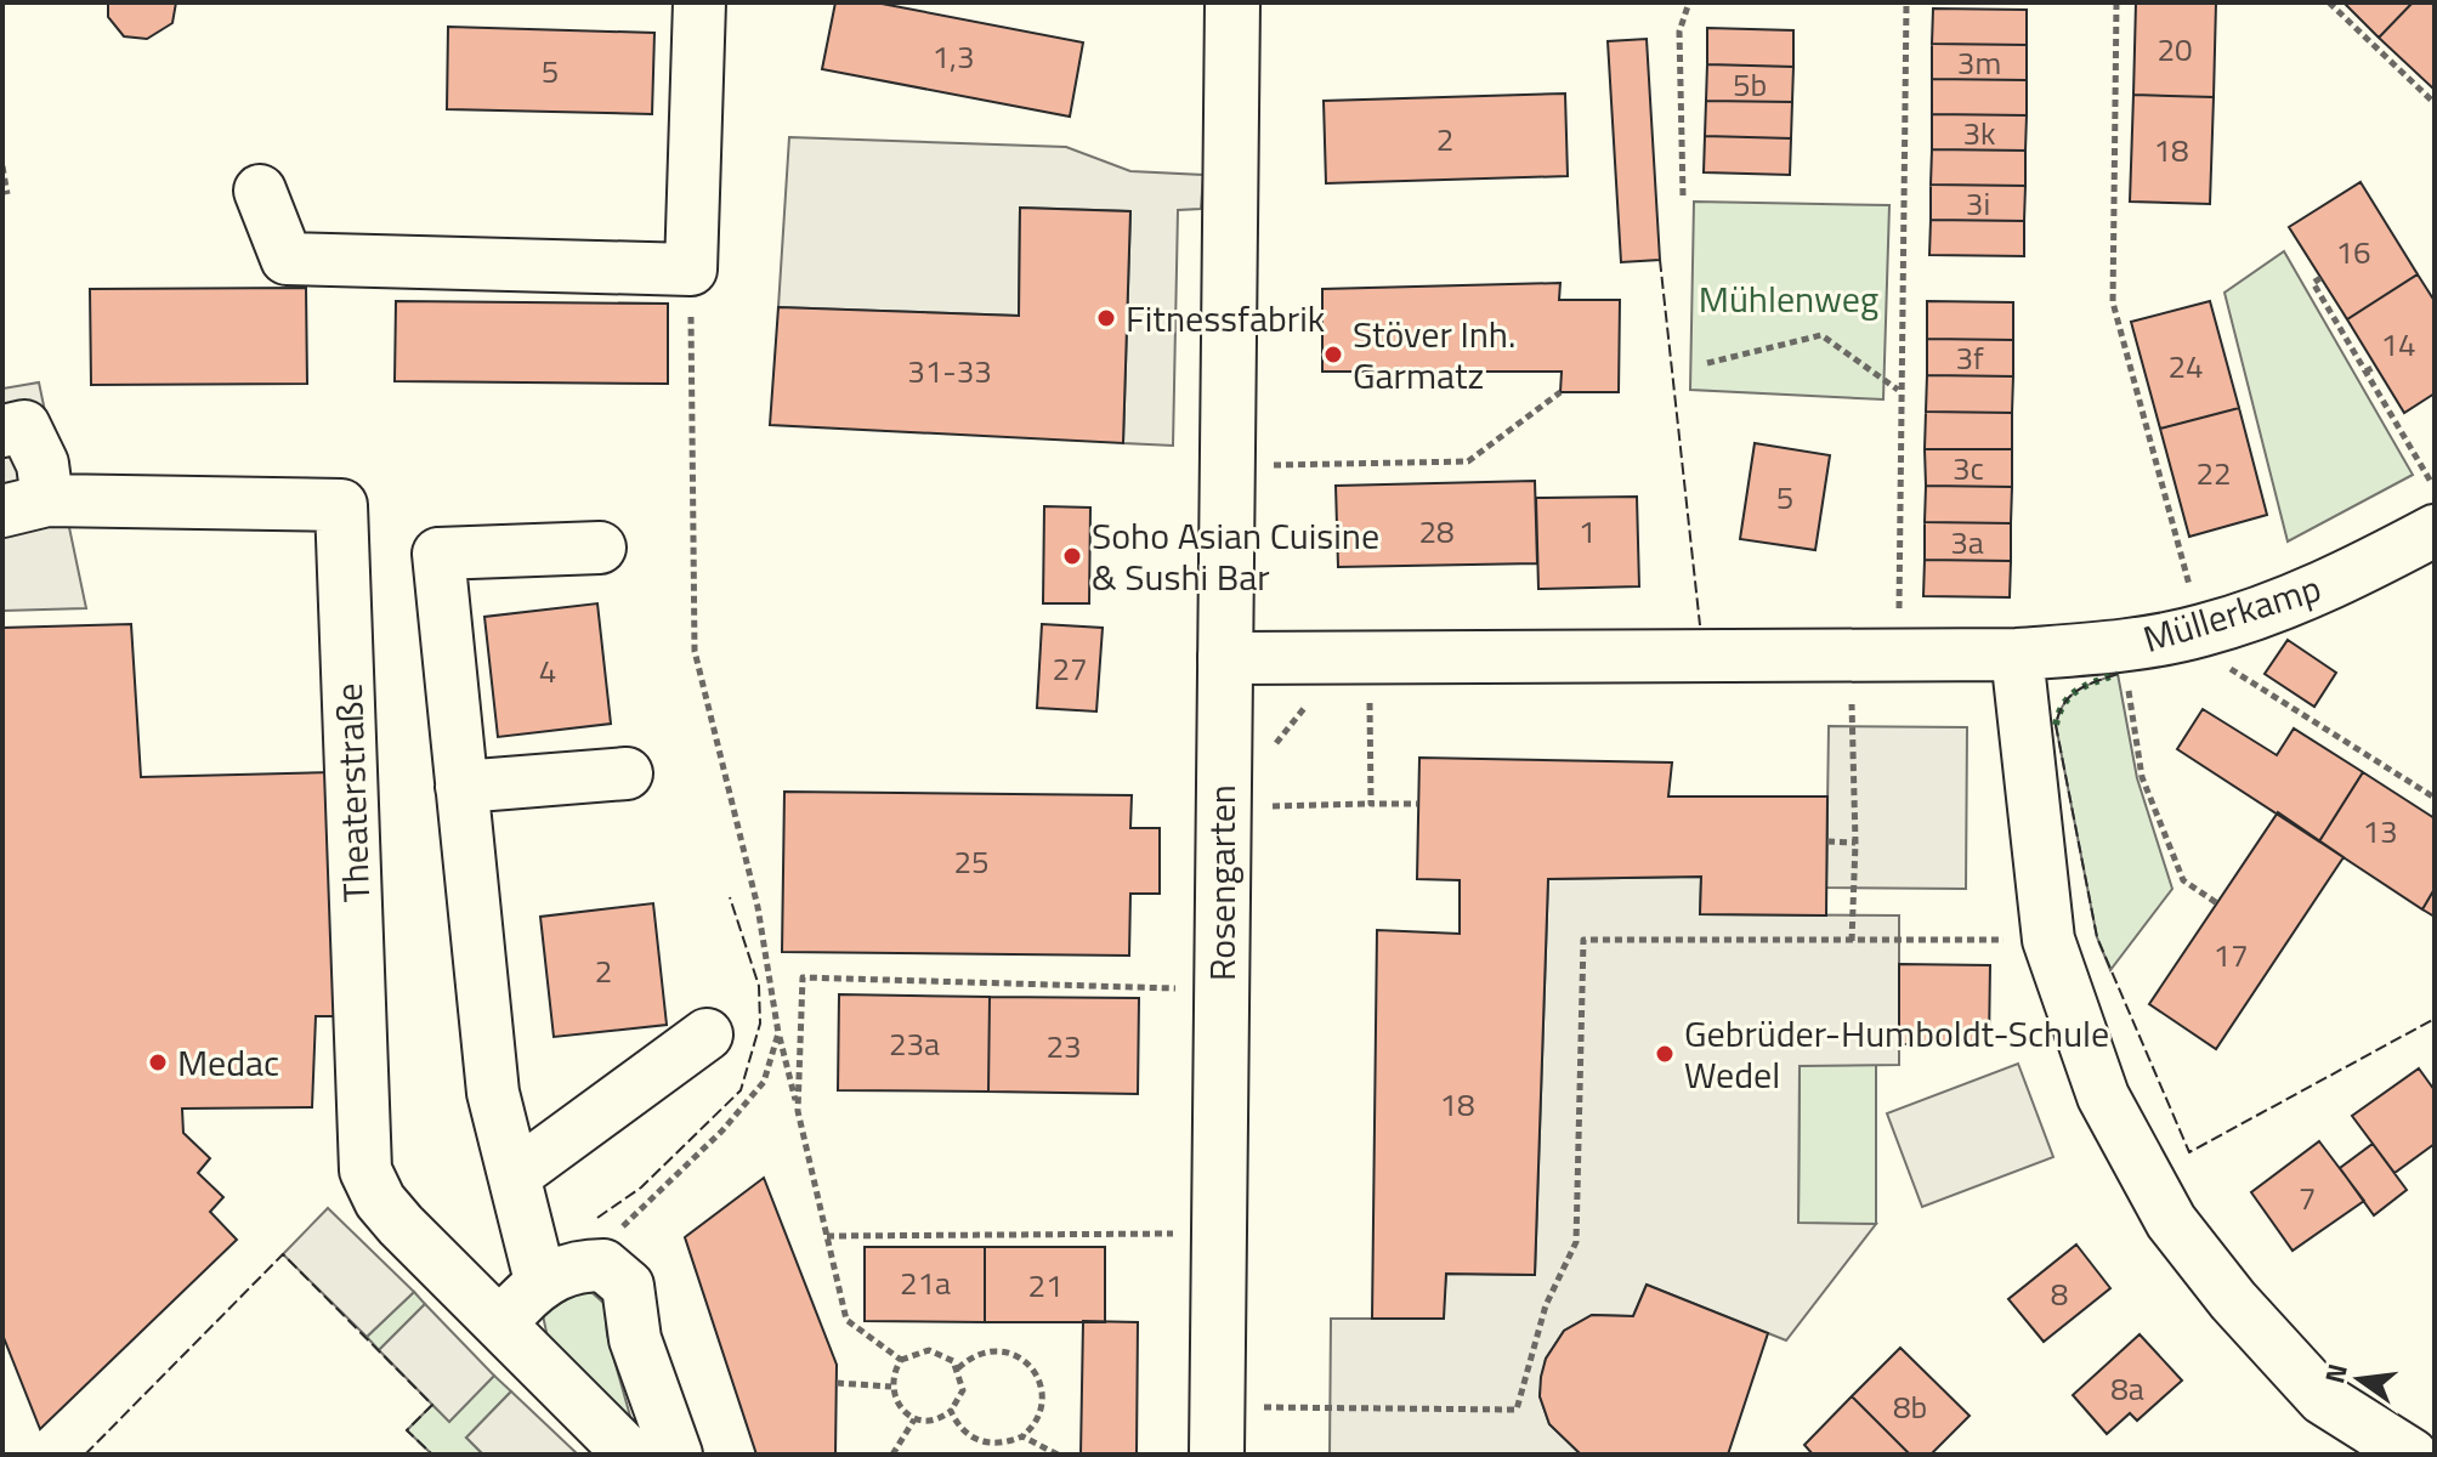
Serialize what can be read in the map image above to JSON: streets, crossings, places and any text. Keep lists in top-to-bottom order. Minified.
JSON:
{"streets":{"main road":["Rosengarten"],"street":["Müllerkamp","Theaterstraße"]},"parks":["Mühlenweg"],"places":["Fitnessfabrik","Stöver Inh. Garmatz","Soho Asian Cuisine & Sushi Bar","Gebrüder-Humboldt-Schule Wedel","Medac"],"house_numbers":["20","1,3","3m","5","5b","3k","2","18","3i","16","14","3f","24","31-33","3c","22","5","28","1","3a","27","4","13","25","17","2","23a","23","18","7","21a","21","8","8a","8b"],"north":"left"}
